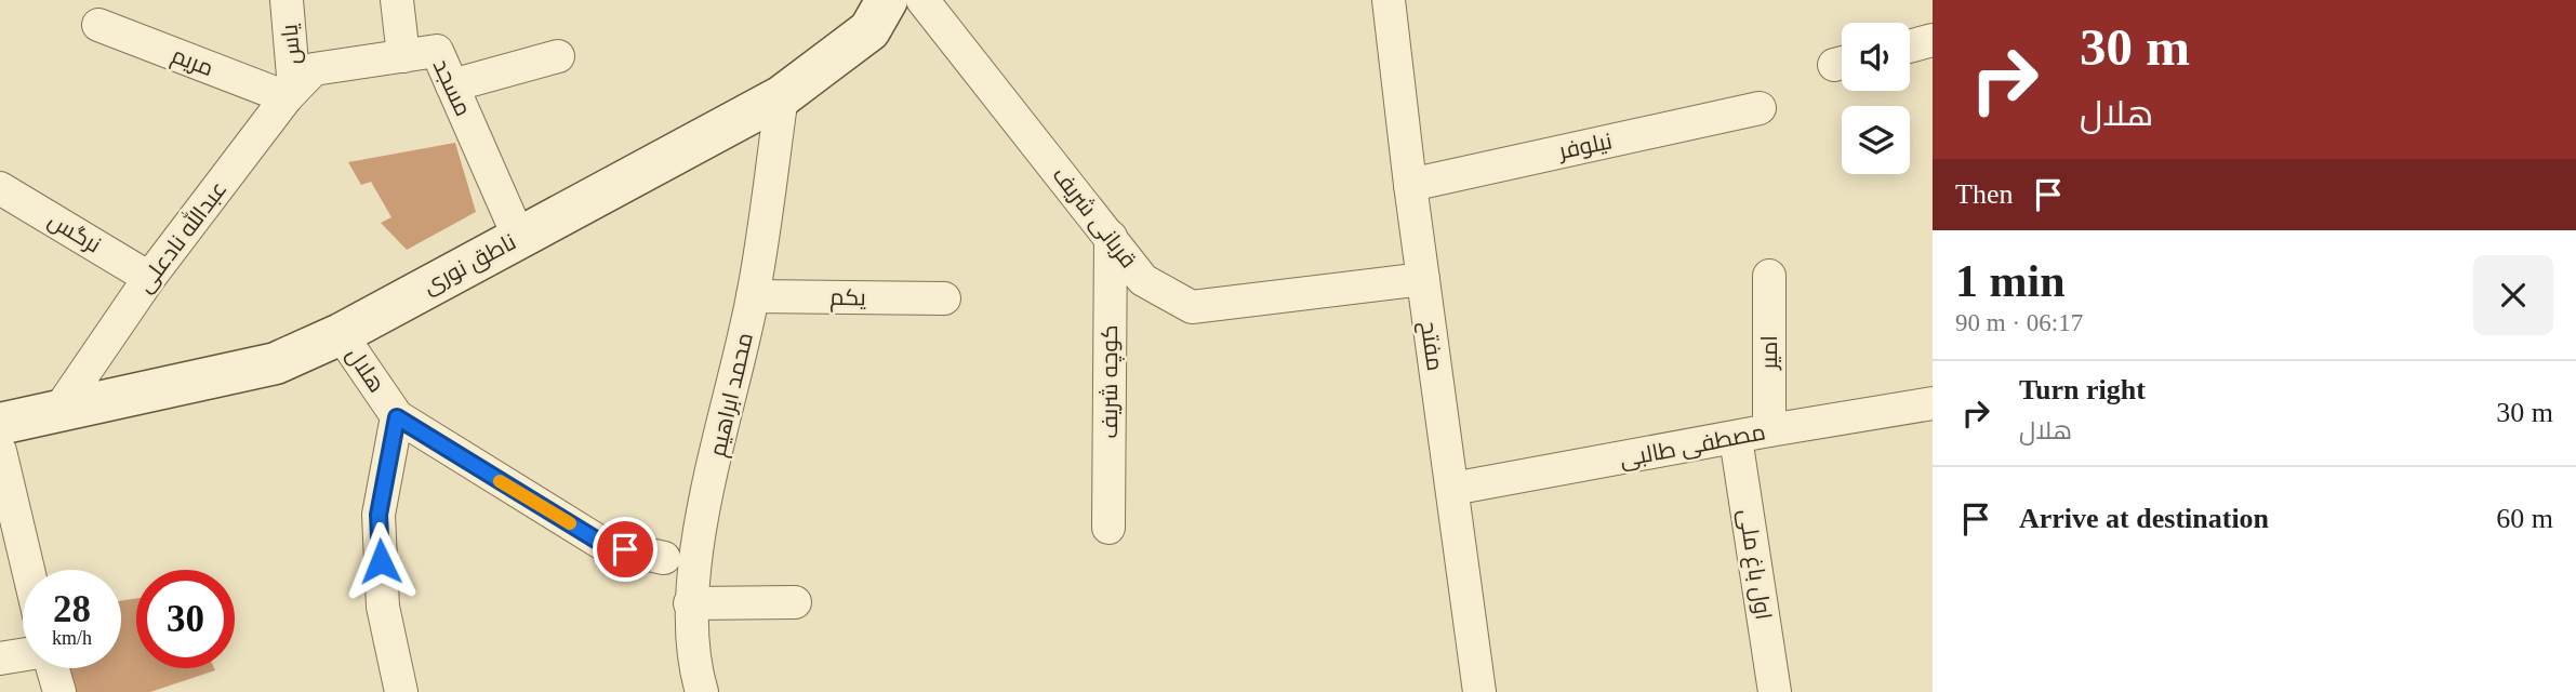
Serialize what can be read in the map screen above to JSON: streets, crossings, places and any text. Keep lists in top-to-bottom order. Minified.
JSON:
{"streets":{"street":["یاس","مریم","مسجد","نیلوفر","قربانی شریف","نرگس","عبدالله نادعلی","ناطق نوری","یکم","مفتح","امیر","هلال","کوچه شریف","محمد ابراهیم","مصطفی طالبی","اول باغ ملی"]},"crossings":[["یاس","مریم"],["یاس","مسجد"],["یاس","عبدالله نادعلی"],["مریم","مسجد"],["مریم","عبدالله نادعلی"],["مسجد","عبدالله نادعلی"],["مسجد","ناطق نوری"],["نیلوفر","مفتح"],["قربانی شریف","مفتح"],["قربانی شریف","کوچه شریف"],["نرگس","عبدالله نادعلی"],["عبدالله نادعلی","ناطق نوری"],["ناطق نوری","هلال"],["ناطق نوری","محمد ابراهیم"],["یکم","محمد ابراهیم"],["مفتح","مصطفی طالبی"],["امیر","مصطفی طالبی"],["مصطفی طالبی","اول باغ ملی"]],"page":{"turn":["30 m","هلال"],"then":"Then","heading":["1 min","90 m · 06:17"],"list":[{"name":"Turn right","note":"هلال","value":"30 m"},{"name":"Arrive at destination","value":"60 m"}],"speed":"28 km/h","limit":"30"}}
